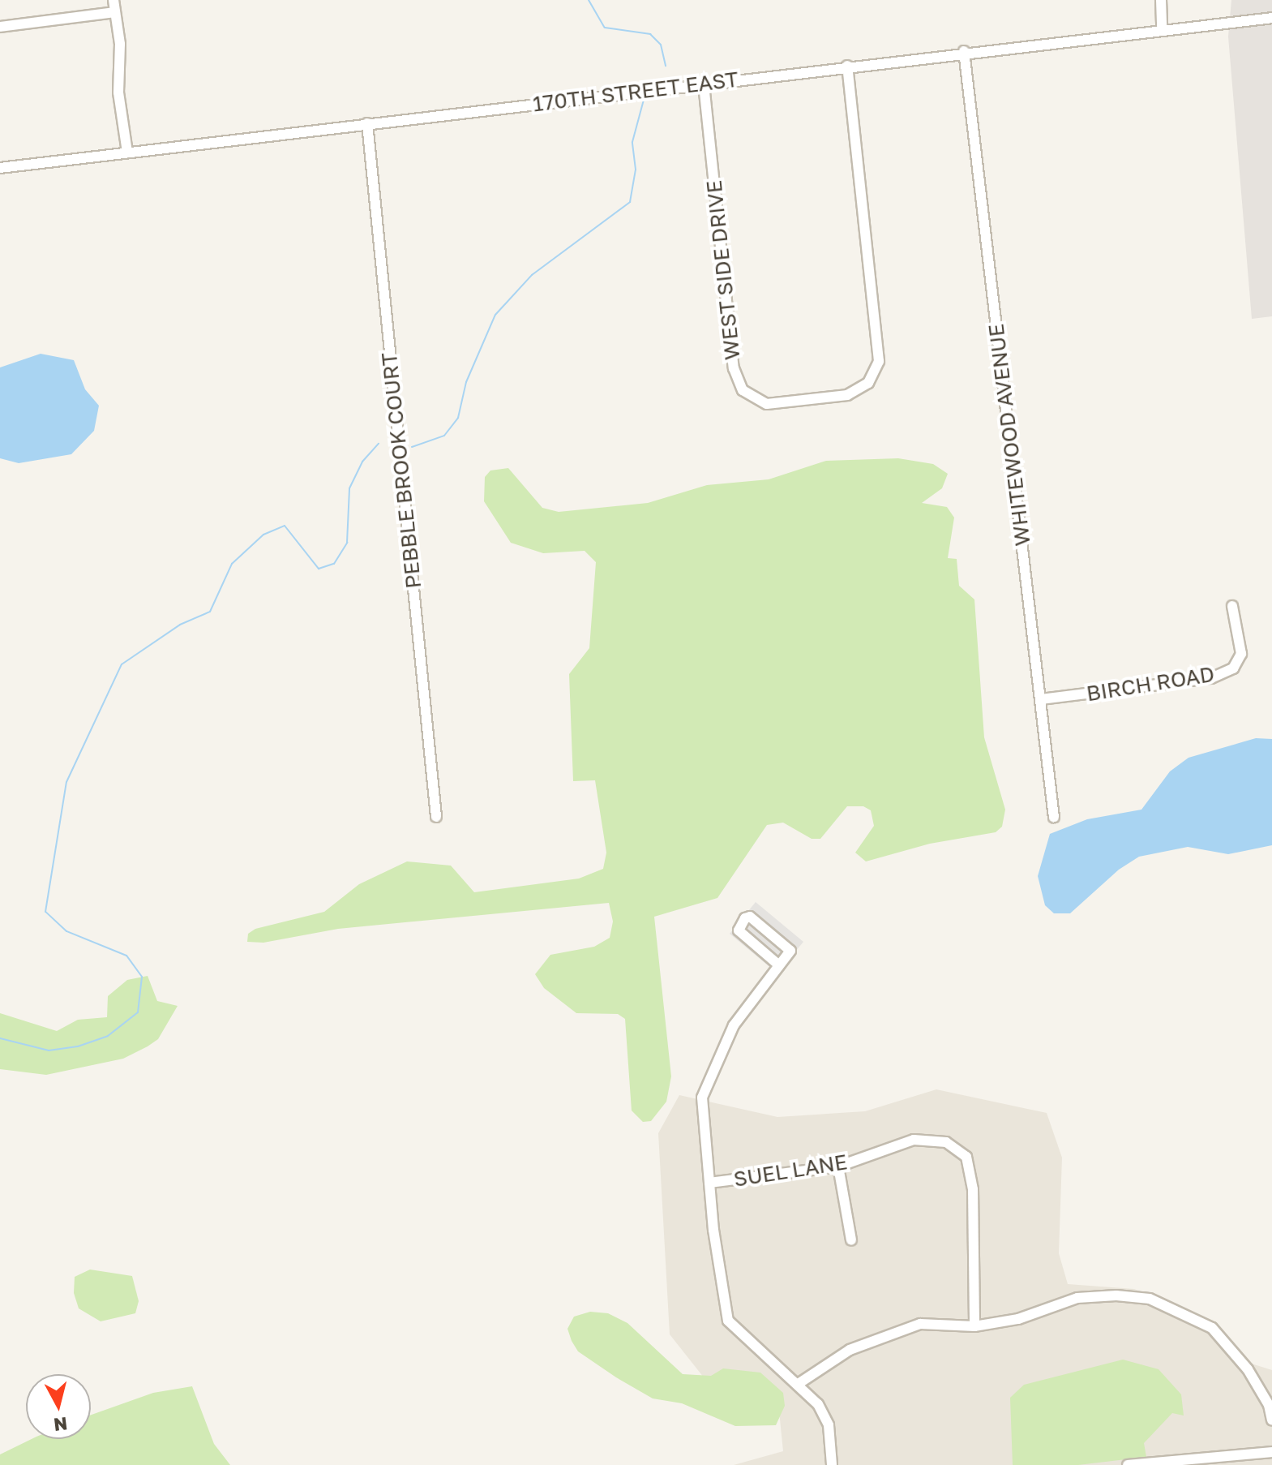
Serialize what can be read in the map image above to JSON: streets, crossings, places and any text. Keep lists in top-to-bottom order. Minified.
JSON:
{"streets":{"street":["170TH STREET EAST","WEST SIDE DRIVE","WHITEWOOD AVENUE","PEBBLE BROOK COURT","BIRCH ROAD","SUEL LANE"]},"crossings":[["170TH STREET EAST","WEST SIDE DRIVE"],["170TH STREET EAST","WHITEWOOD AVENUE"],["170TH STREET EAST","PEBBLE BROOK COURT"],["WHITEWOOD AVENUE","BIRCH ROAD"]],"north":"bottom"}
